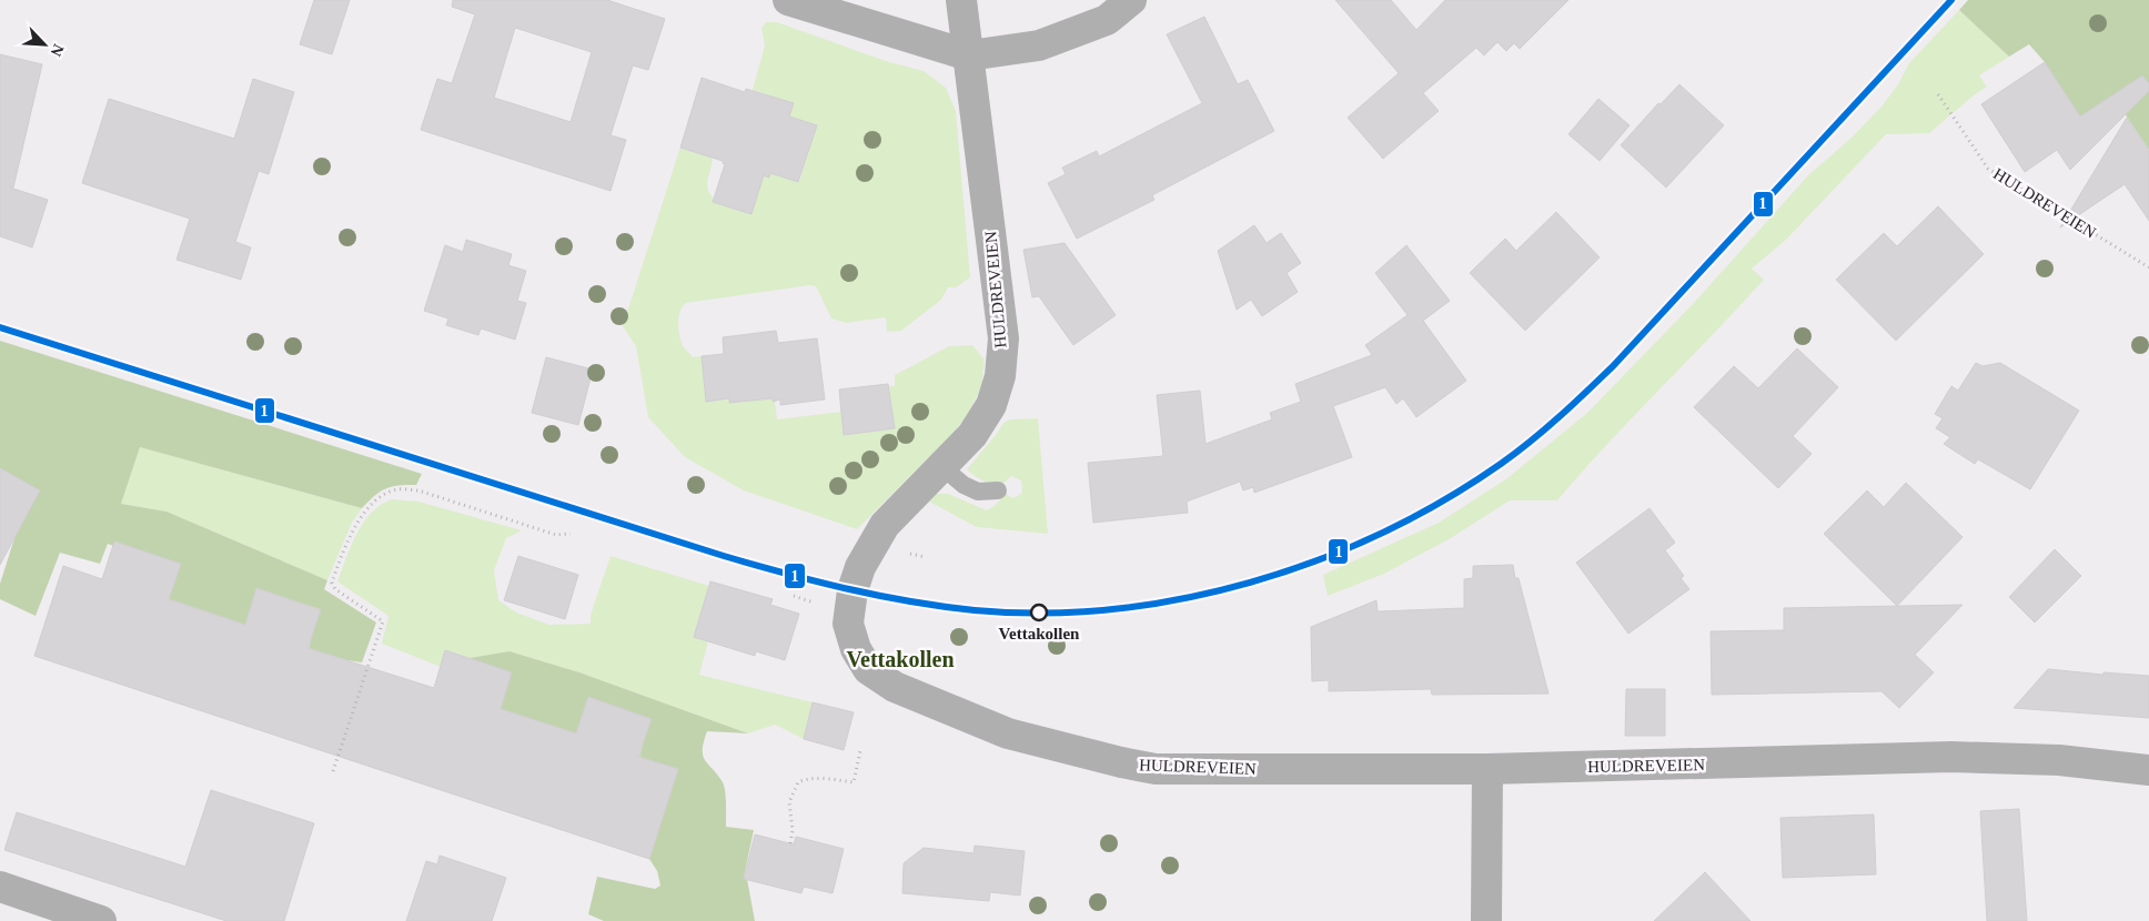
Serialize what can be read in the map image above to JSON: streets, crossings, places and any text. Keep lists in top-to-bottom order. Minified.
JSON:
{"streets":{"street":["HULDREVEIEN"]},"districts":["Vettakollen"],"places":["Vettakollen"],"lines":["transit line 1"],"north":"bottom right"}
